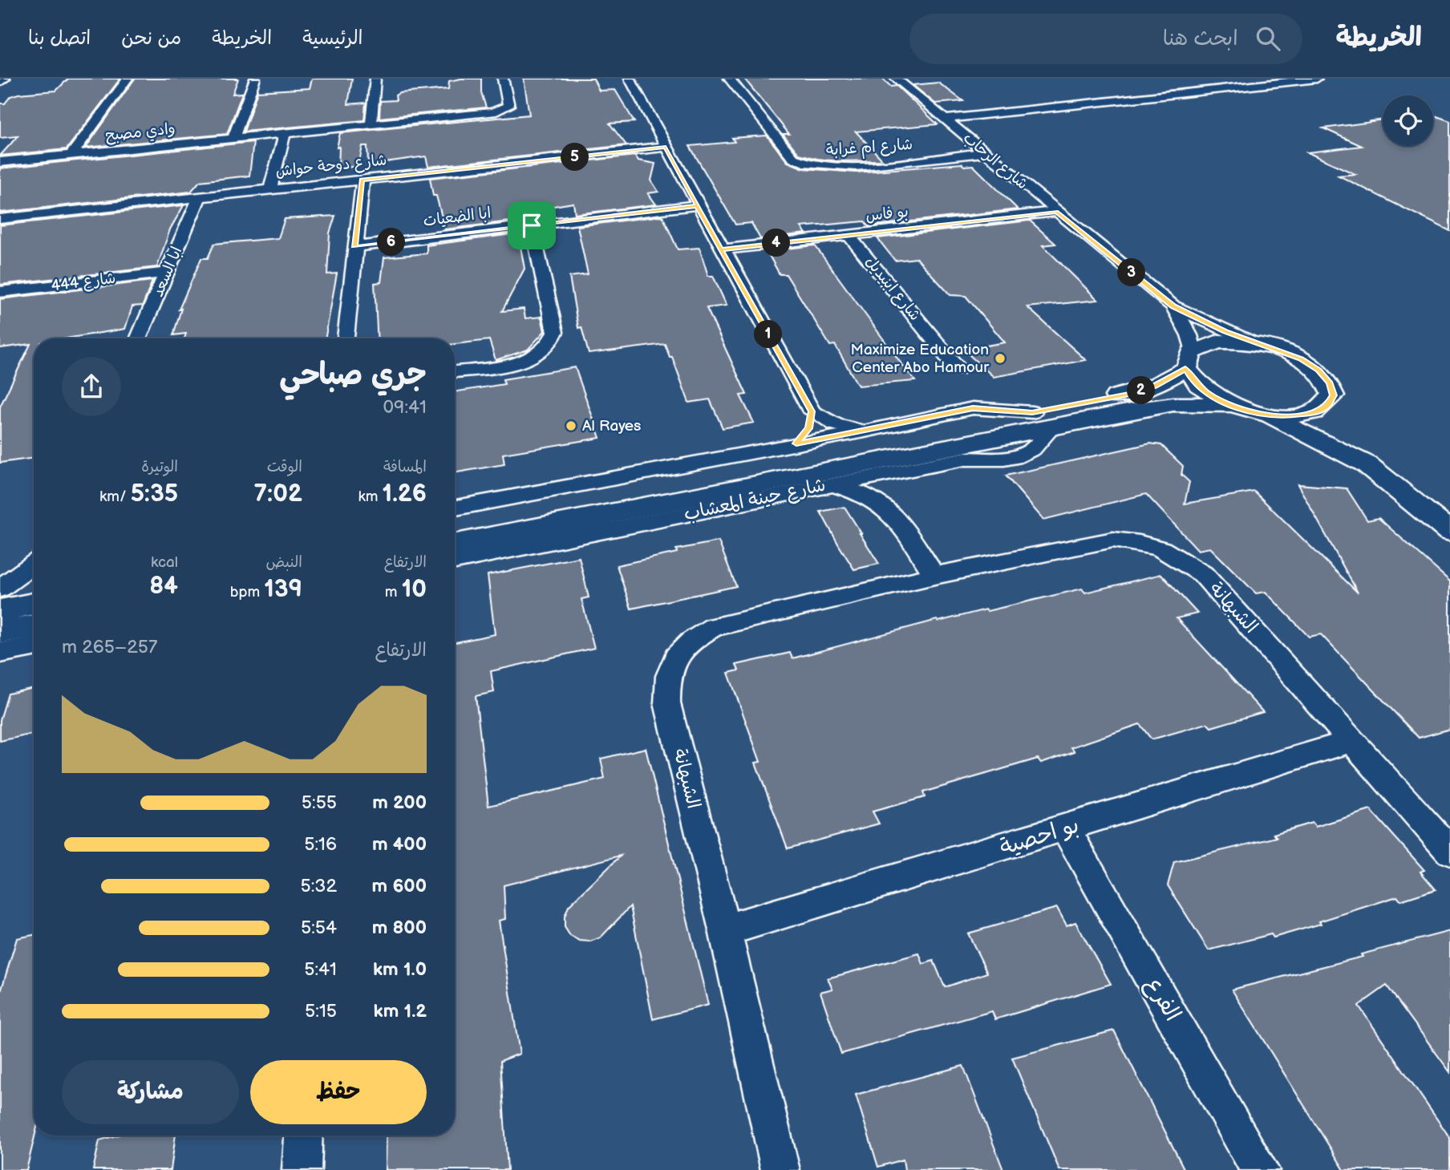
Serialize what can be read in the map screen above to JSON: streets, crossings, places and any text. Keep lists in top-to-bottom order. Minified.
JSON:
{"streets":{"street":["وادي مصبح","شارع ام غرابة","شارع الرحاب","شارع دوحة حواش","بو فاس","ابا الضعيات","ابا السعد","شارع 444","شارع ابنيديل","شارع حينة المعشاب","الشبهانة","بو احصية","الفرع"]},"crossings":[["شارع ام غرابة","شارع الرحاب"],["شارع الرحاب","بو فاس"],["شارع الرحاب","شارع حينة المعشاب"],["شارع دوحة حواش","ابا السعد"],["بو فاس","شارع ابنيديل"],["ابا السعد","شارع 444"],["الشبهانة","بو احصية"],["بو احصية","الفرع"]],"places":["Maximize Education Center Abo Hamour","Al Rayes"],"page":{"header":"الخريطة","search":"ابحث هنا","nav":["الرئيسية","الخريطة","من نحن","اتصل بنا"],"pins":["5","6","4","3","1","2"],"heading":["جري صباحي","09:41"],"stats":[["المسافة","1.26 km"],["الوقت","7:02"],["الوتيرة","5:35 /km"],["الارتفاع","10 m"],["النبض","139 bpm"],["kcal","84"]],"chart":["الارتفاع","257–265 m"],"list":[{"name":"200 m","note":"5:55"},{"name":"400 m","note":"5:16"},{"name":"600 m","note":"5:32"},{"name":"800 m","note":"5:54"},{"name":"1.0 km","note":"5:41"},{"name":"1.2 km","note":"5:15"}],"buttons":["حفظ","مشاركة"]}}
